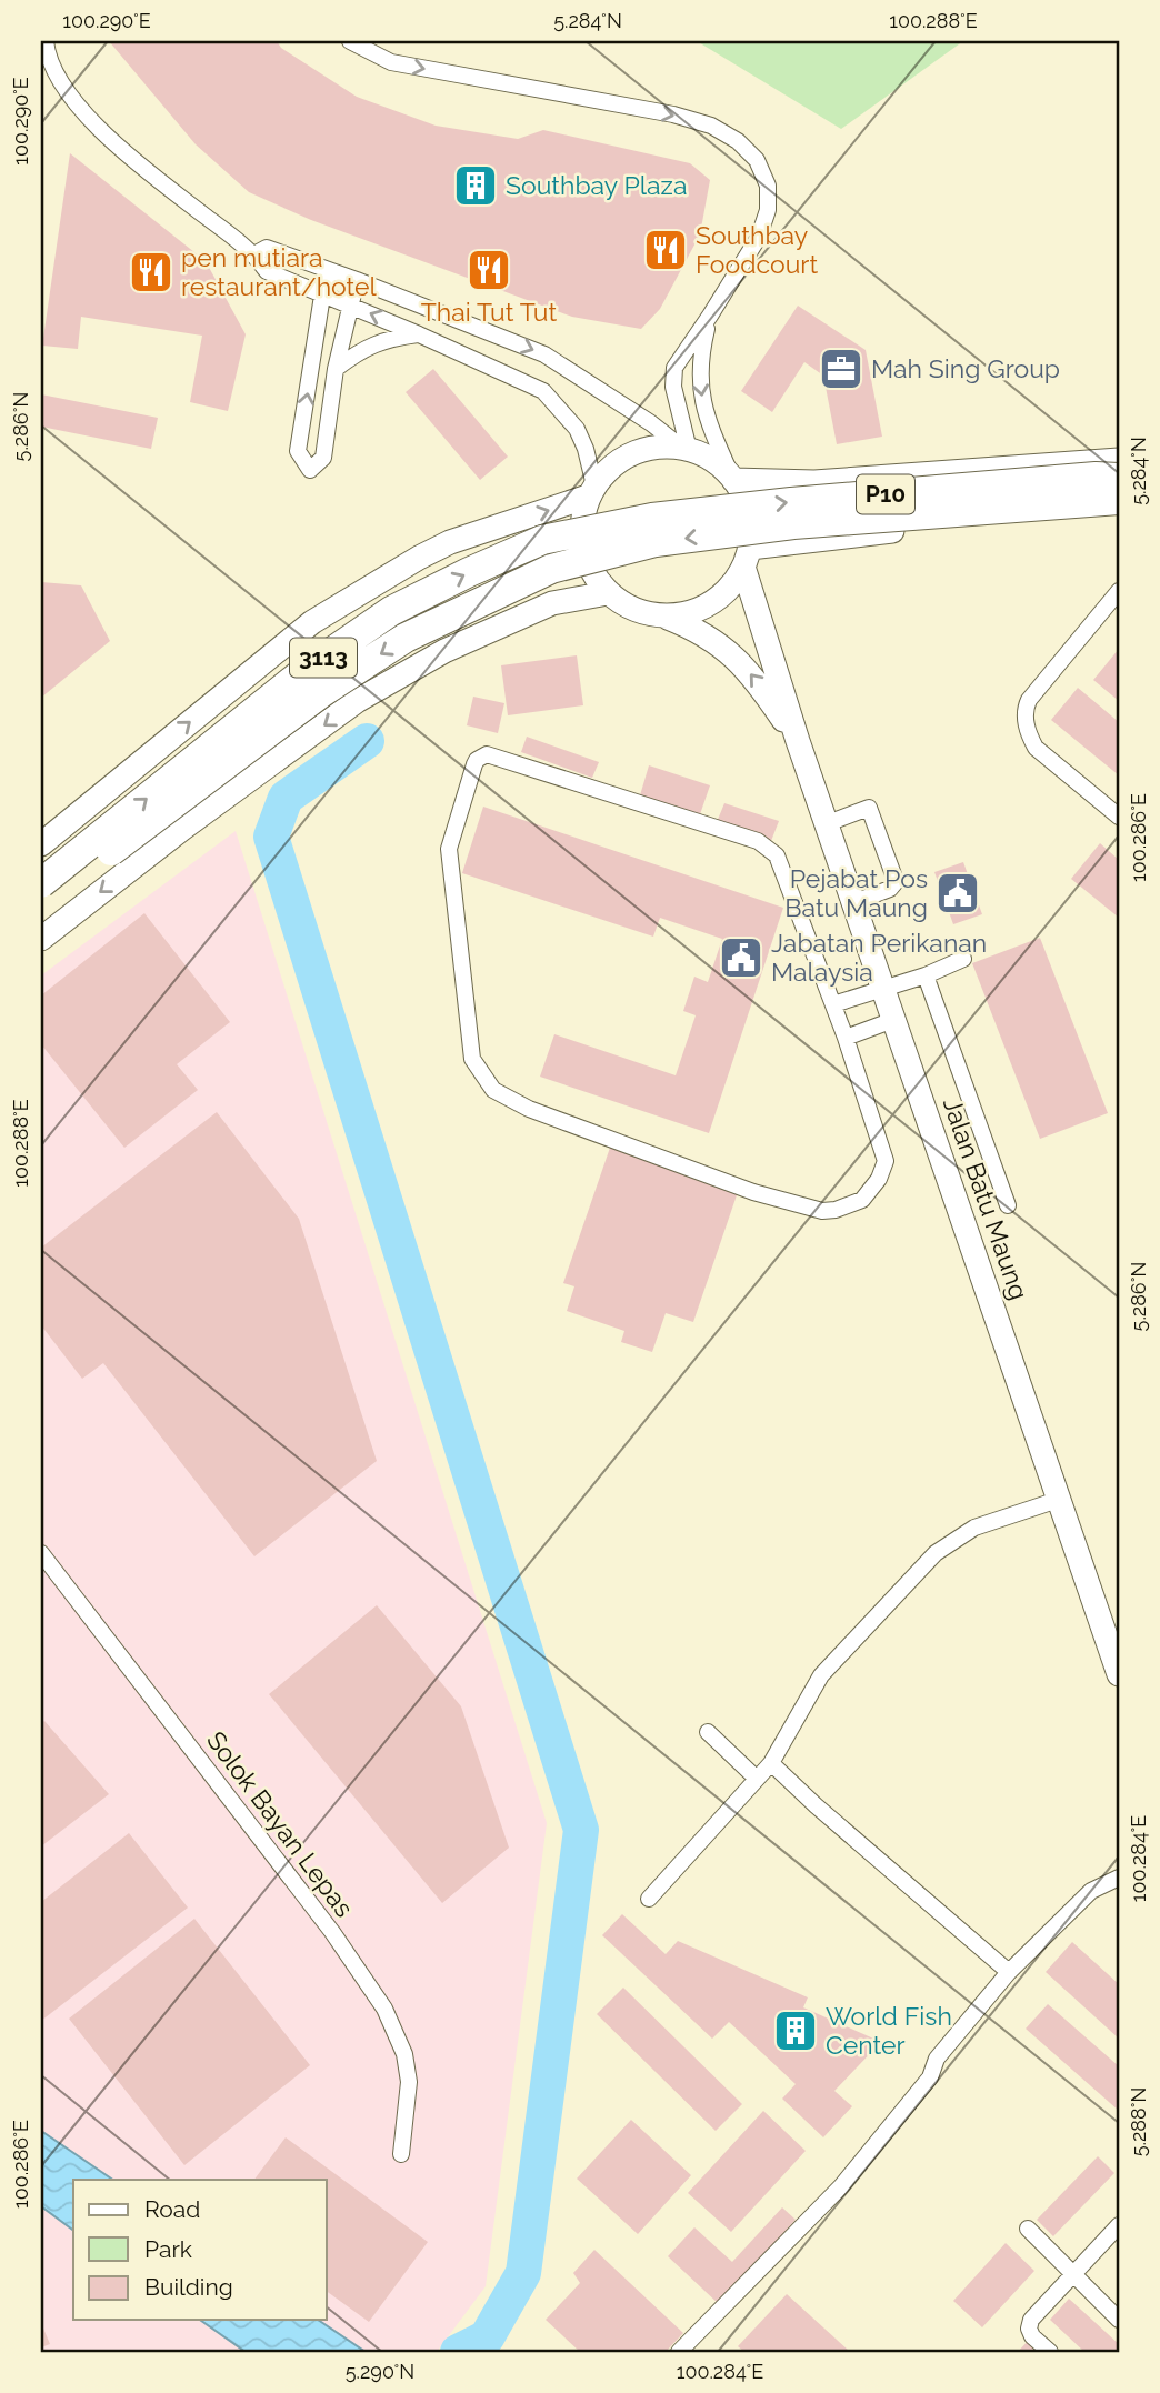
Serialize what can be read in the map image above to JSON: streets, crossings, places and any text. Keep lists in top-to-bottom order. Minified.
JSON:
{"streets":{"highway":["P10","3113"],"main road":["Jalan Batu Maung"],"street":["Solok Bayan Lepas"]},"crossings":[["P10","3113"]],"places":{"building":["Southbay Plaza","World Fish Center"],"restaurant":["Southbay Foodcourt","Thai Tut Tut","pen mutiara restaurant/hotel"],"office":["Mah Sing Group"],"public building":["Pejabat Pos Batu Maung","Jabatan Perikanan Malaysia"]},"legend":["Road","Park","Building"],"coordinates":["100.290°E","5.284°N","100.288°E","5.286°N","100.286°E","100.284°E","5.288°N","5.290°N"]}
